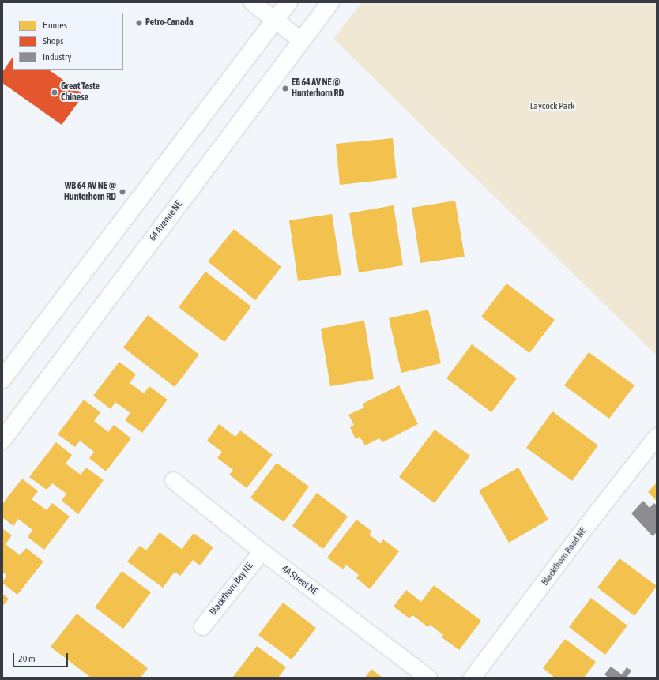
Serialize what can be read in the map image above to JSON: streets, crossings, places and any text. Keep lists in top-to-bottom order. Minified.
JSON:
{"streets":{"main road":["64 Avenue NE"],"street":["Blackthorn Road NE","4A Street NE","Blackthorn Bay NE"]},"crossings":[["4A Street NE","Blackthorn Bay NE"]],"parks":["Laycock Park"],"places":["Petro-Canada","EB 64 AV NE @ Hunterhorn RD","Great Taste Chinese","WB 64 AV NE @ Hunterhorn RD"],"legend":["Homes","Shops","Industry"],"scale_bar":"20 m"}
